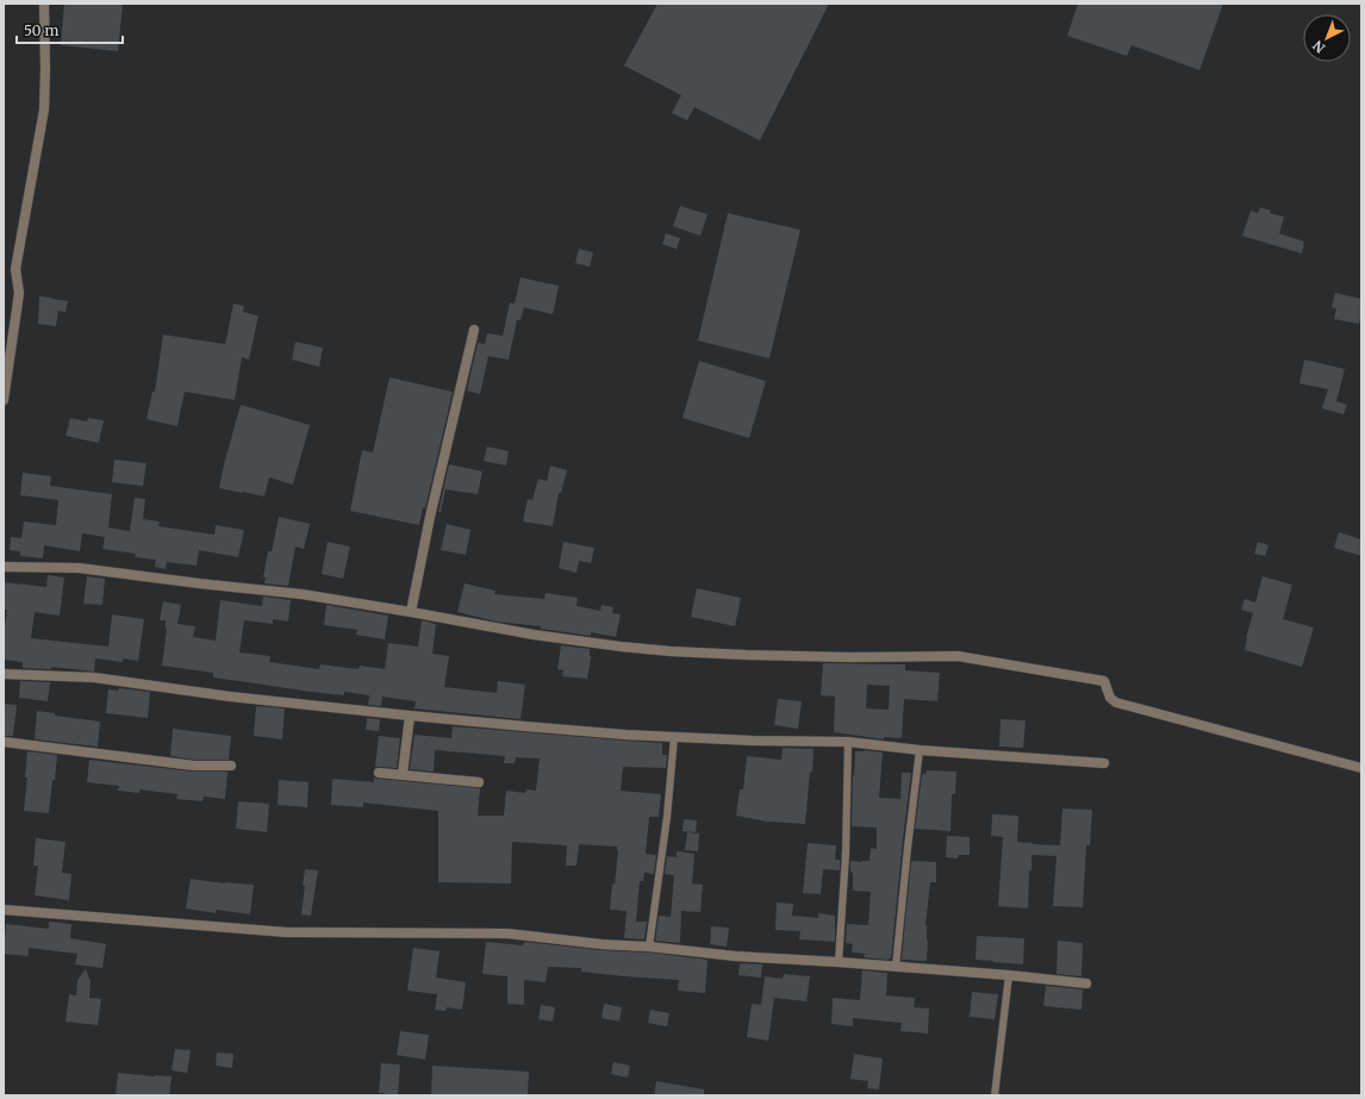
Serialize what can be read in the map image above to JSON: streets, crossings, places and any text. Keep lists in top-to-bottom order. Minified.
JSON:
{"scale_bar":"50 m","north":"bottom left"}
